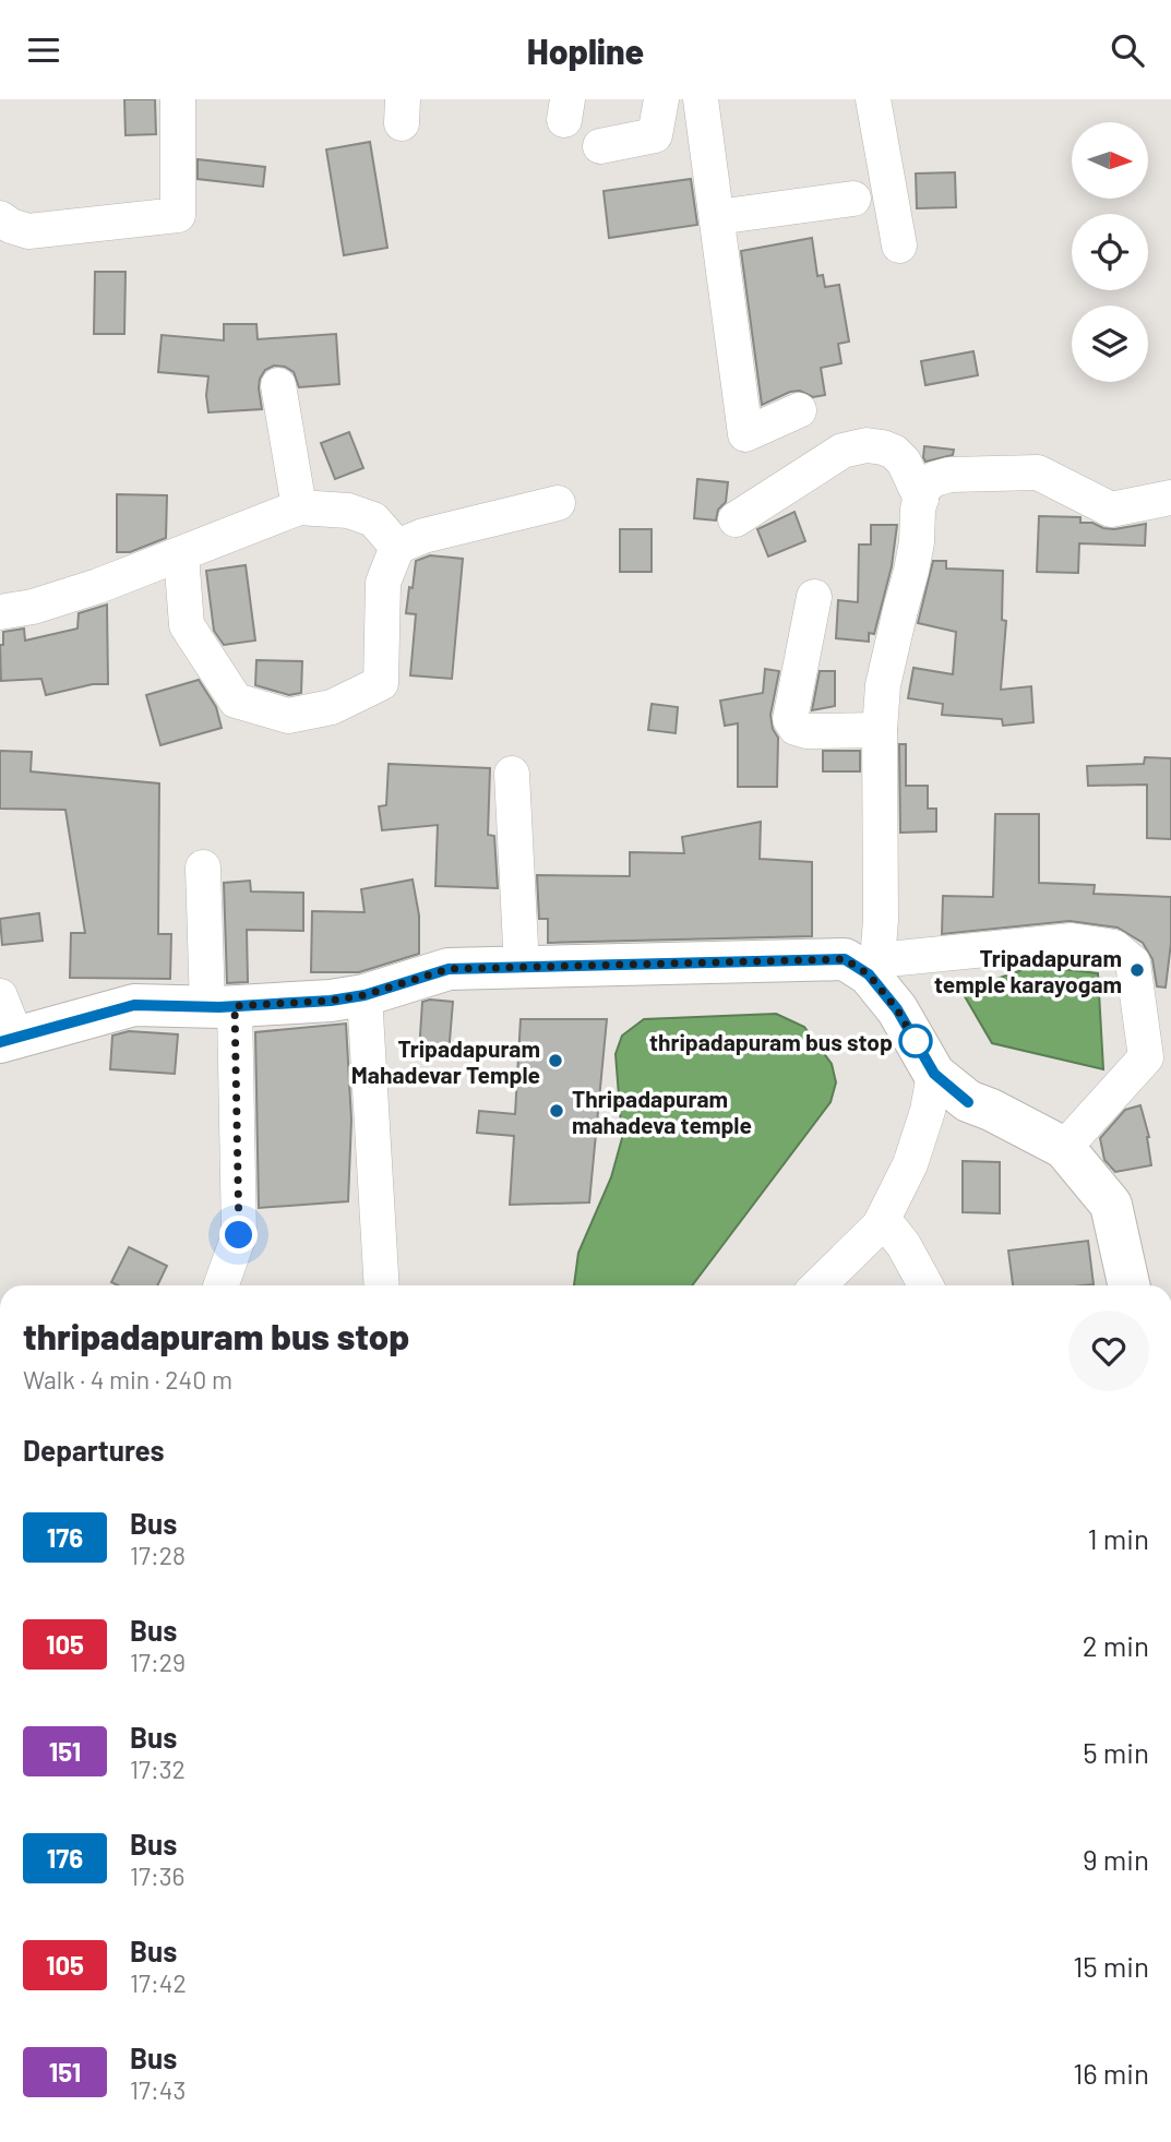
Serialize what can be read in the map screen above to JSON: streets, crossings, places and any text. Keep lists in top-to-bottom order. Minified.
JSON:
{"places":["Tripadapuram temple karayogam","thripadapuram bus stop","Tripadapuram Mahadevar Temple","Thripadapuram mahadeva temple"],"lines":["bus line 176"],"north":"right","page":{"header":"Hopline","heading":[["thripadapuram bus stop","Walk · 4 min · 240 m"],"Departures"],"list":[{"mark":"176","name":"Bus","note":"17:28","value":"1 min"},{"mark":"105","name":"Bus","note":"17:29","value":"2 min"},{"mark":"151","name":"Bus","note":"17:32","value":"5 min"},{"mark":"176","name":"Bus","note":"17:36","value":"9 min"},{"mark":"105","name":"Bus","note":"17:42","value":"15 min"},{"mark":"151","name":"Bus","note":"17:43","value":"16 min"}]}}
